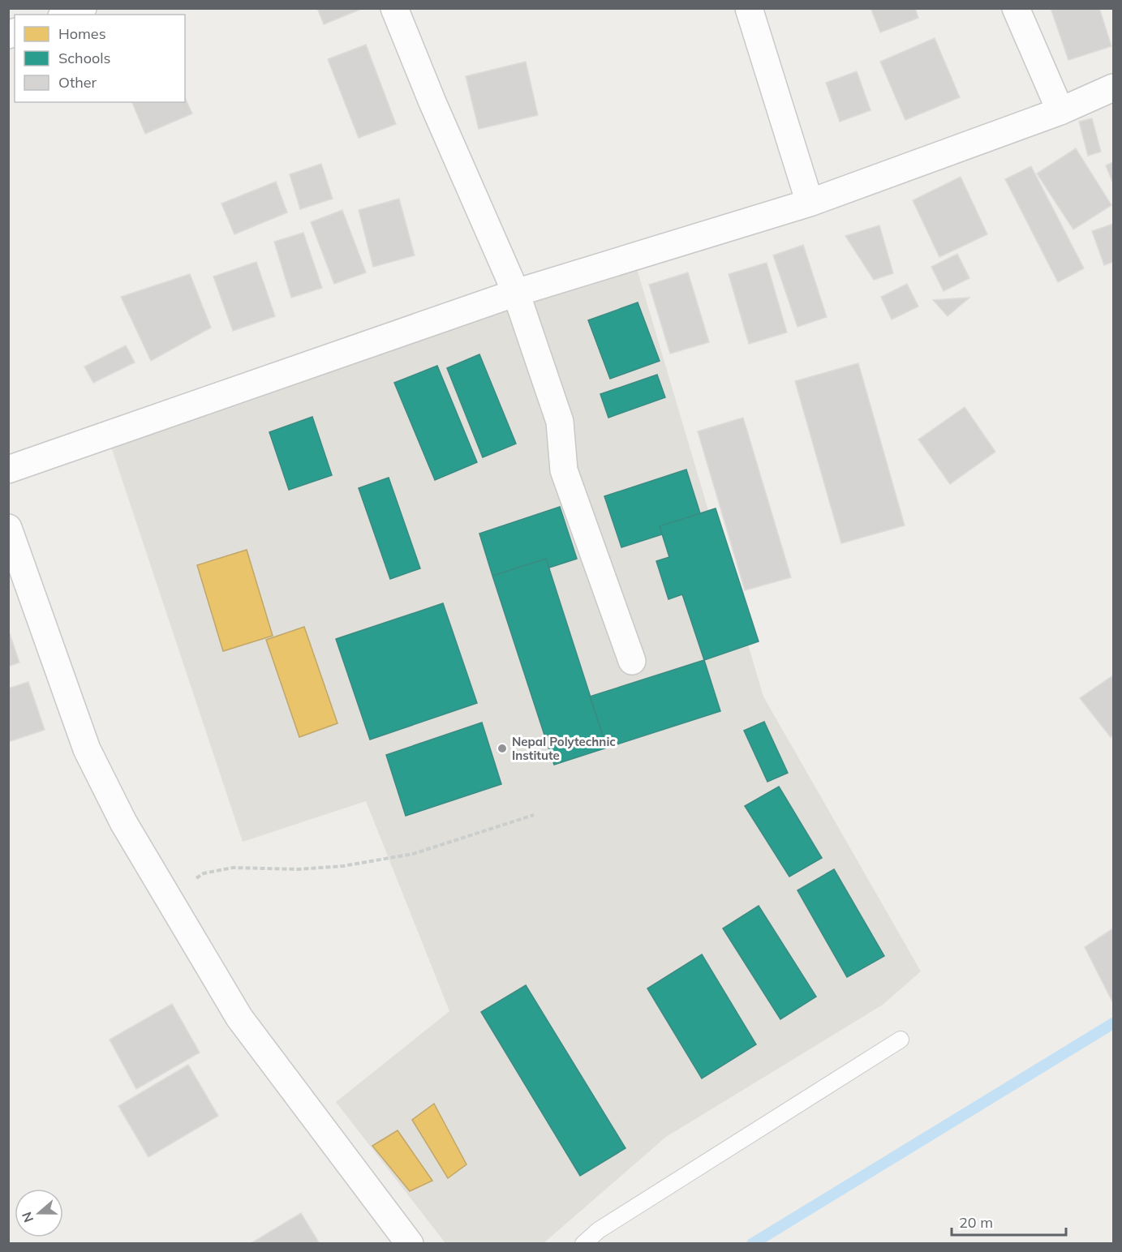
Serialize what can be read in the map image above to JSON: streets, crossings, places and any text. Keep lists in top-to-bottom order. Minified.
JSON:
{"places":["Nepal Polytechnic Institute"],"legend":["Homes","Schools","Other"],"scale_bar":"20 m","north":"left"}
